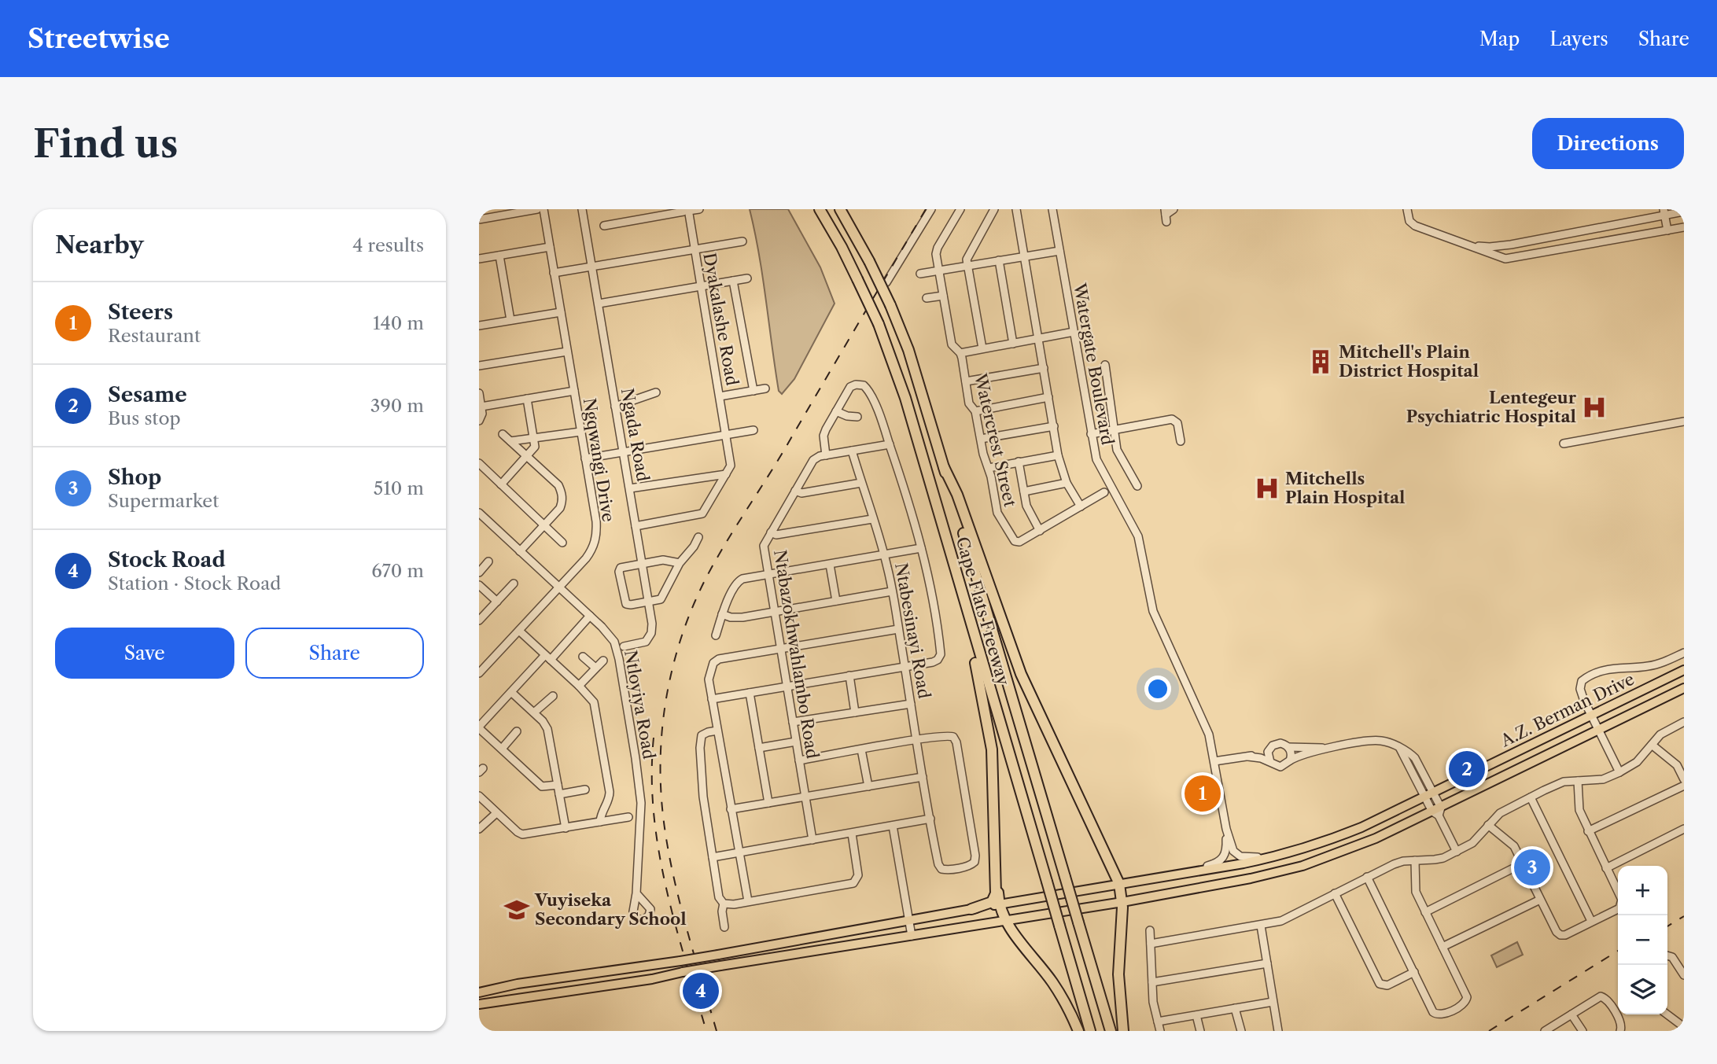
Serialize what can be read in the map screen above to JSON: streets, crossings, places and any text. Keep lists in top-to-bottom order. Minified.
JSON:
{"streets":{"highway":["Cape Flats Freeway"],"main road":["A.Z. Berman Drive"],"street":["Dyakalashe Road","Watergate Boulevard","Ngada Road","Watercrest Street","Ngqwangi Drive","Ntabesinayi Road","Ntabazokhwahlambo Road","Ntloyiya Road"]},"crossings":[["Watergate Boulevard","A.Z. Berman Drive"],["Ngqwangi Drive","Ntloyiya Road"]],"places":{"building":["Mitchell's Plain District Hospital"],"hospital":["Lentegeur Psychiatric Hospital","Mitchells Plain Hospital"],"school or university":["Vuyiseka Secondary School"]},"page":{"header":"Streetwise","nav":["Map","Layers","Share"],"buttons":["Directions",["Save","Share"]],"title":"Find us","heading":["Nearby","4 results"],"list":[{"mark":"1","name":"Steers","note":"Restaurant","value":"140 m"},{"mark":"2","name":"Sesame","note":"Bus stop","value":"390 m"},{"mark":"3","name":"Shop","note":"Supermarket","value":"510 m"},{"mark":"4","name":"Stock Road","note":"Station · Stock Road","value":"670 m"}],"pins":["2","1","3","4"],"map_buttons":["+","−"]}}
